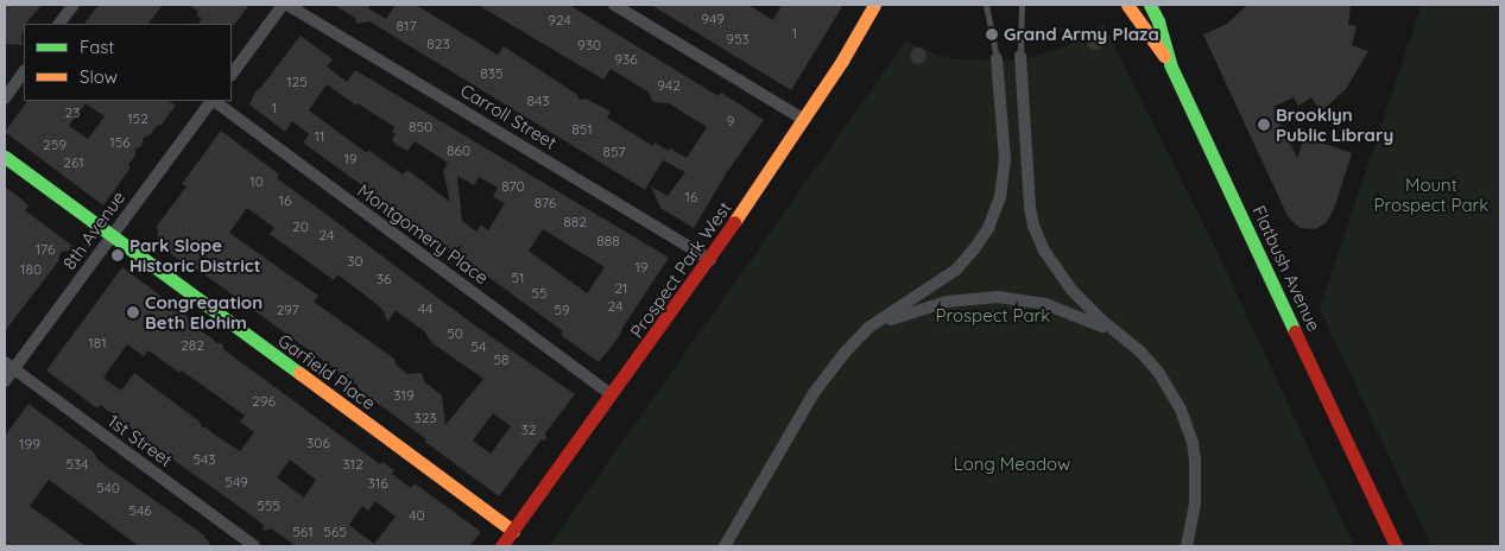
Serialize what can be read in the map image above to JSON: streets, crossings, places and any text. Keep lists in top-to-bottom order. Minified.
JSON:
{"streets":{"street":["Carroll Street","8th Avenue","Montgomery Place","Flatbush Avenue","Prospect Park West","Garfield Place","1st Street"]},"crossings":[["Carroll Street","Prospect Park West"],["8th Avenue","Garfield Place"],["8th Avenue","1st Street"],["Montgomery Place","Prospect Park West"],["Prospect Park West","Garfield Place"]],"parks":["Mount Prospect Park","Prospect Park","Long Meadow"],"places":["Grand Army Plaza","Brooklyn Public Library","Park Slope Historic District","Congregation Beth Elohim"],"house_numbers":["949","924","817","1","953","823","930","936","835","125","942","843","1","23","152","9","850","851","11","156","259","860","857","19","261","10","870","16","16","876","882","20","24","888","176","30","19","180","51","36","21","55","24","44","297","59","50","181","282","54","58","319","296","323","32","306","199","543","534","312","549","316","540","555","546","40","561","565"],"legend":["Fast","Slow"]}
